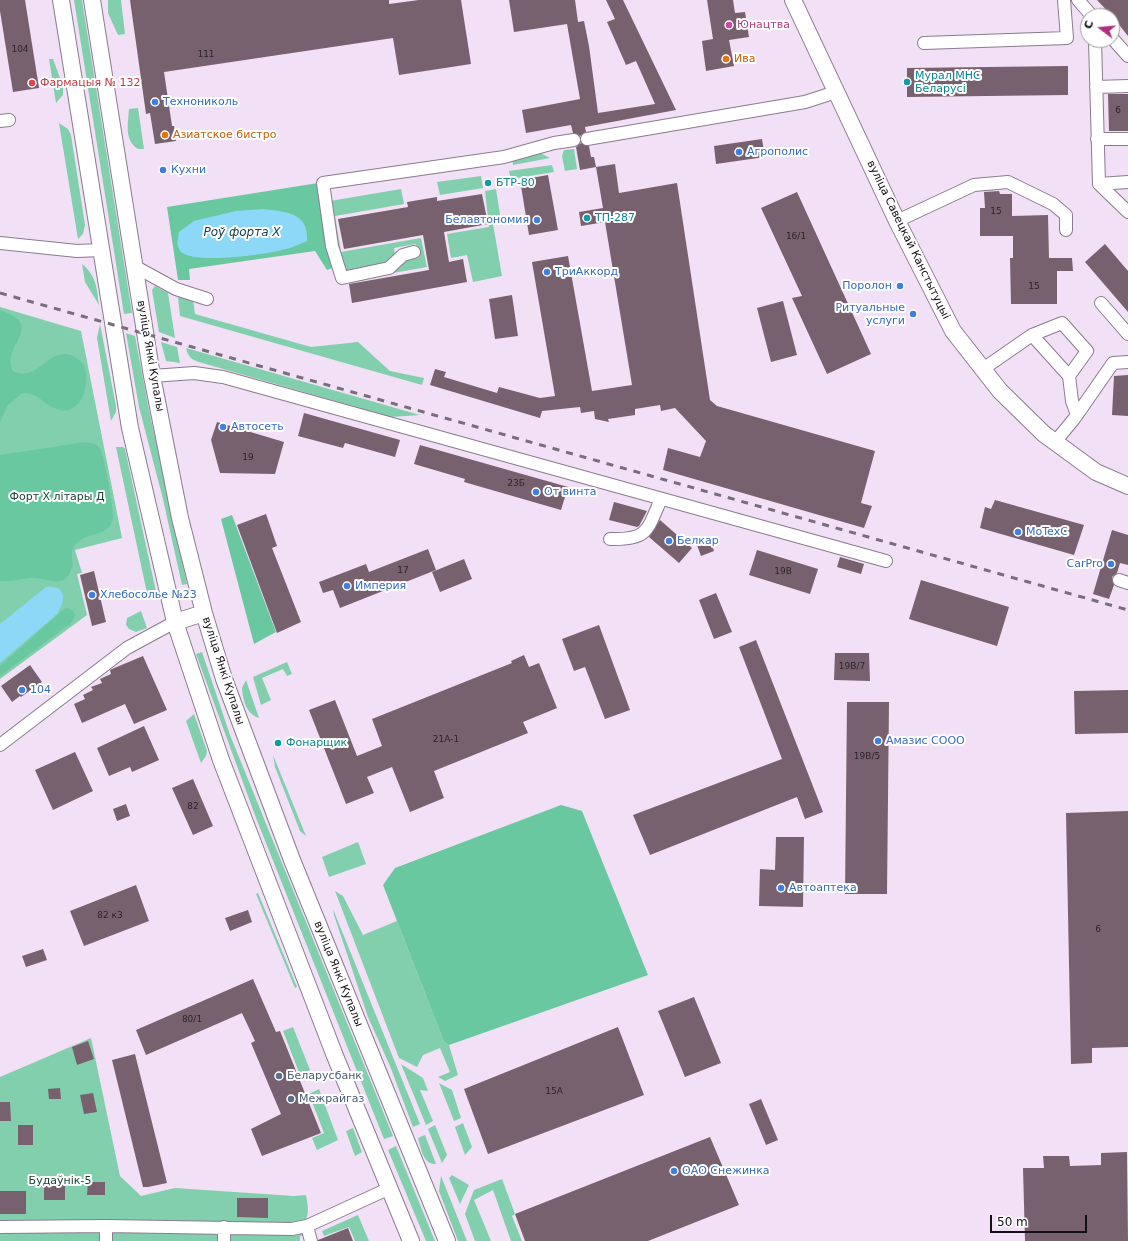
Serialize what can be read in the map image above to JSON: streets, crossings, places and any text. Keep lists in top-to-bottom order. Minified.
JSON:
{"streets":{"main road":["вуліца Савецкай Канстытуцыі","вуліца Янкі Купалы"]},"water":["Роў форта X"],"parks":["Форт X літары Д","Будаўнік-5"],"places":["Юнацтва","Ива","Мурал МНС Беларусі","Фармацыя № 132","Технониколь","Азиатское бистро","Агрополис","Кухни","БТР-80","ТП-287","Белавтономия","ТриАккорд","Поролон","Ритуальные услуги","Автосеть","От винта","MoTexC","Белкар","CarPro","Империя","Хлебосолье №23","104","Амазис СООО","Фонарщик","Автоаптека","Беларусбанк","Межрайгаз","ОАО Снежинка"],"house_numbers":["104","111","6","15","16/1","15","19","23Б","17","19В","19В/7","21А-1","19В/5","82","82 к3","6","80/1","15А"],"scale_bar":"50 m","north":"left"}
